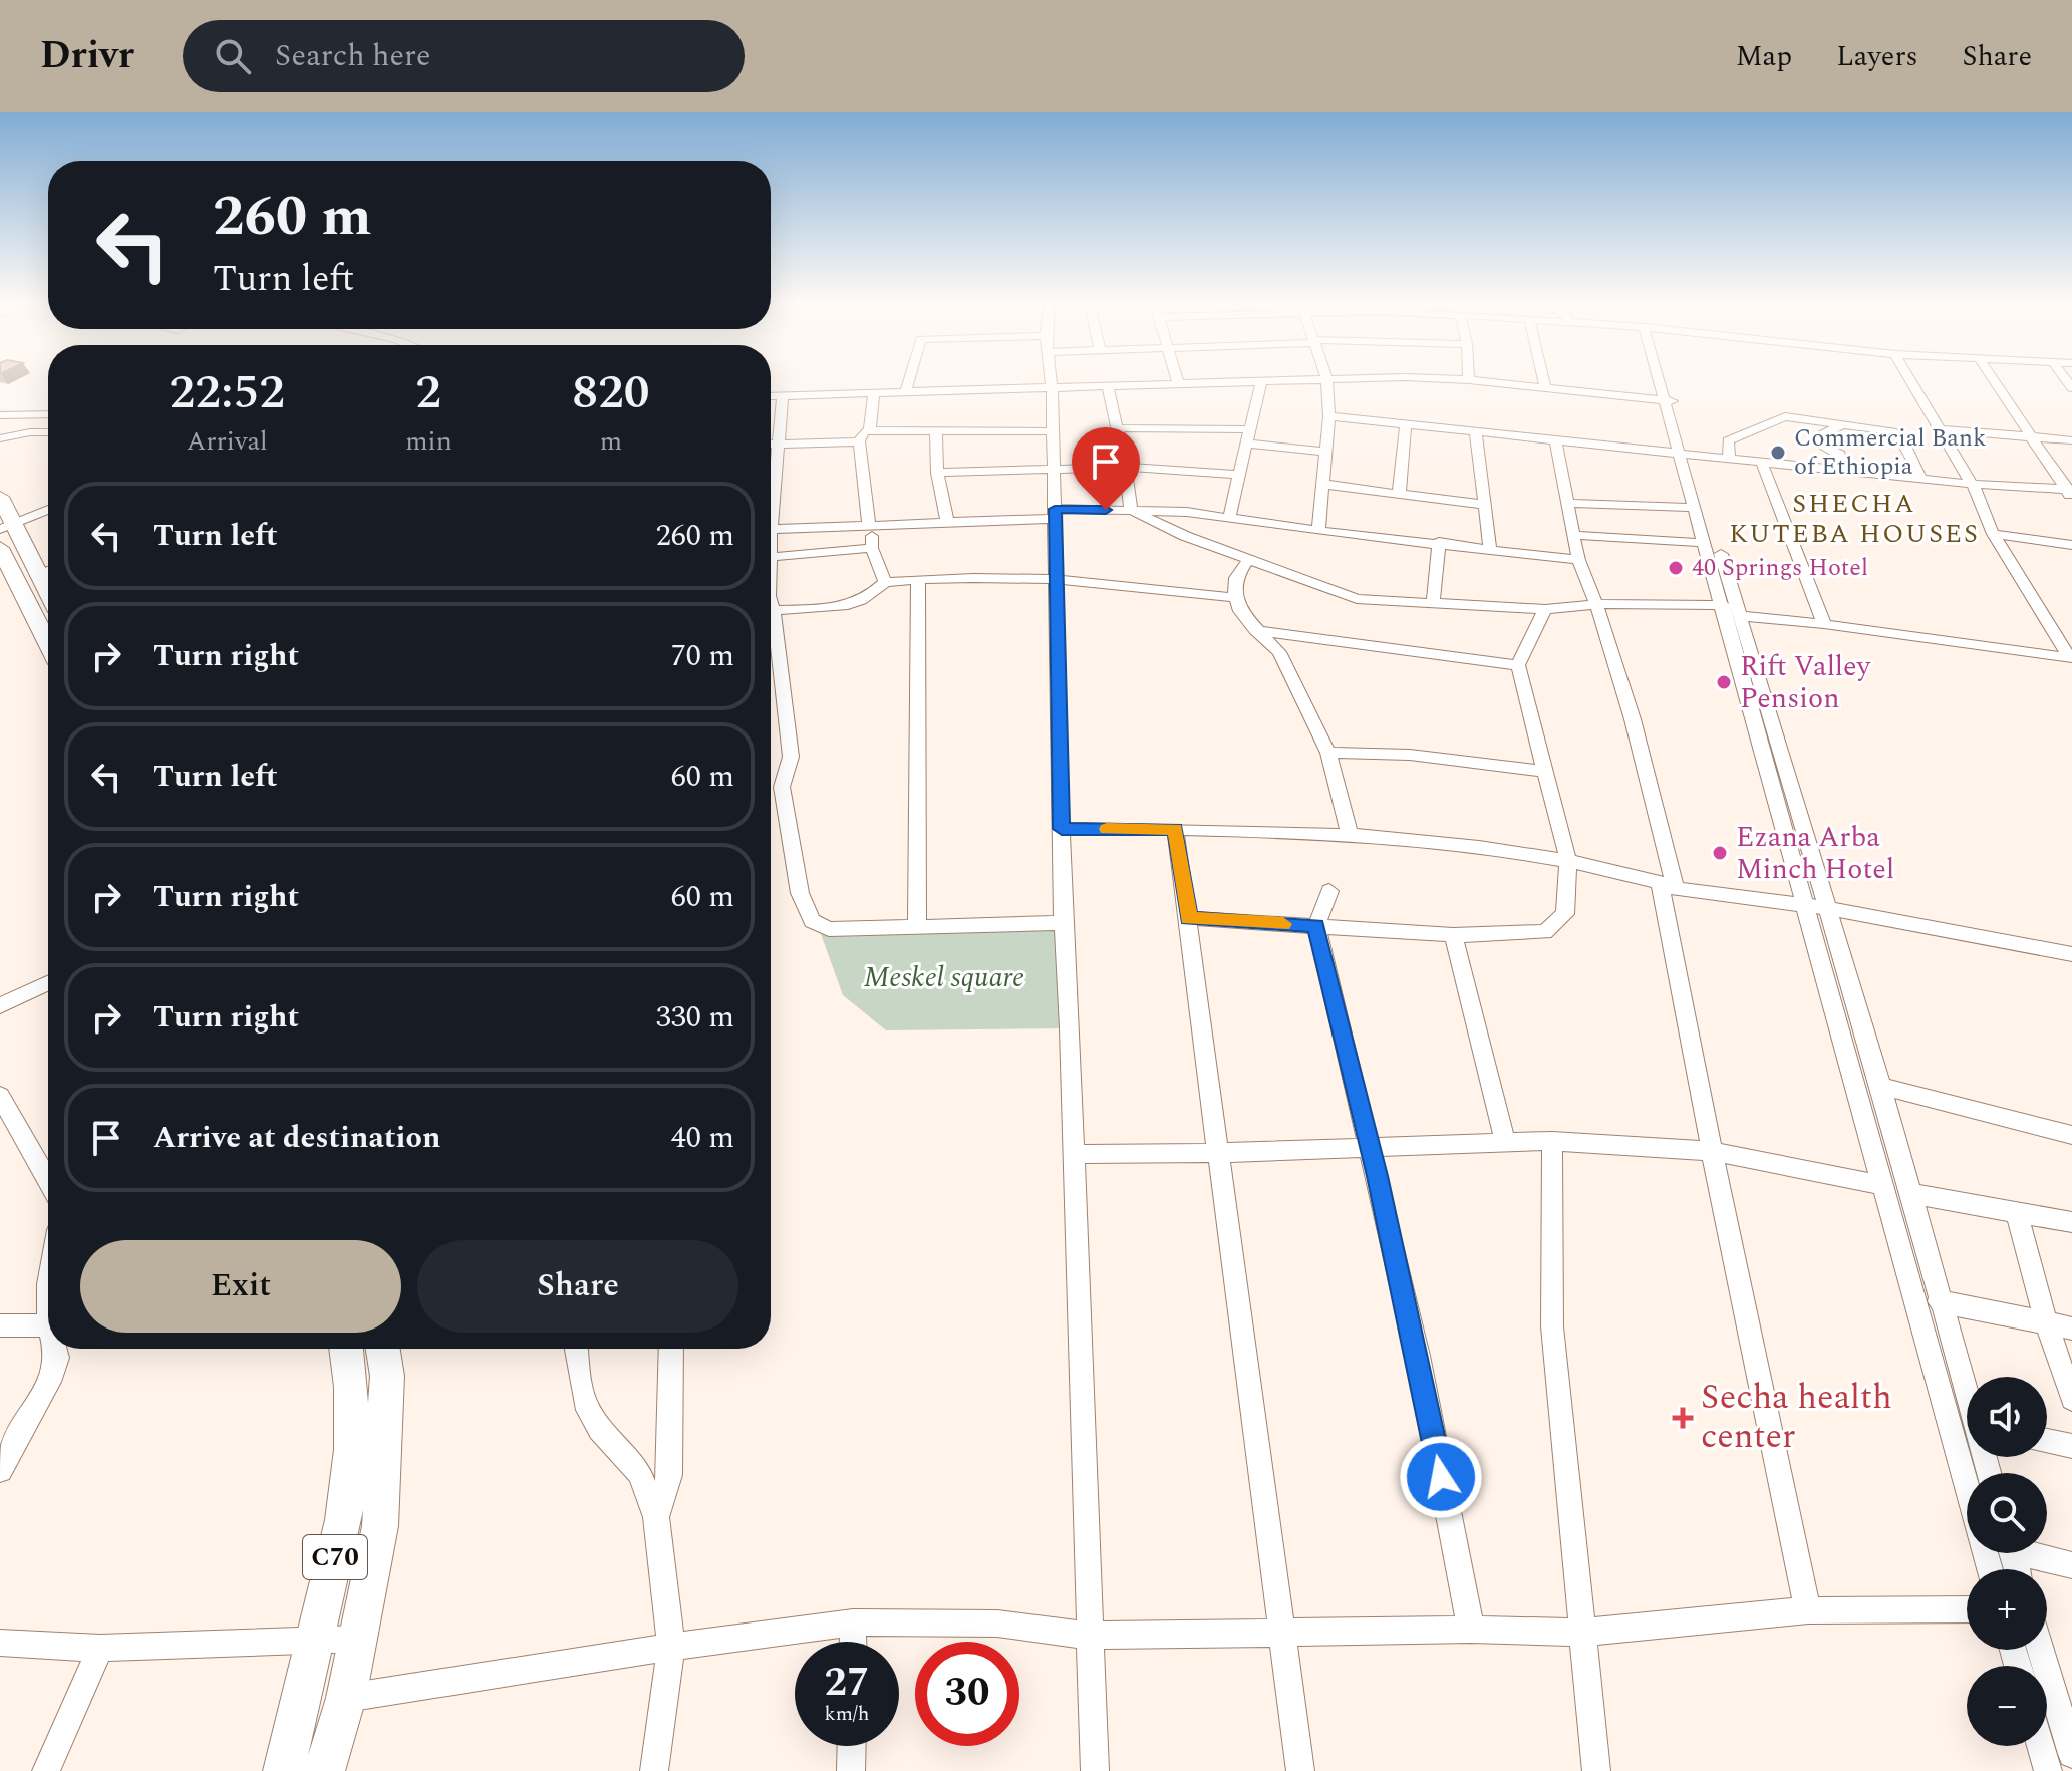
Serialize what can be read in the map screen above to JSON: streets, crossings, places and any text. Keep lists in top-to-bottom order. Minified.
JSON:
{"streets":{"highway":["C70"]},"districts":["SHECHA KUTEBA HOUSES"],"parks":["Meskel square"],"places":{"other":["Commercial Bank of Ethiopia","40 Springs Hotel","Rift Valley Pension","Ezana Arba Minch Hotel"],"health":["Secha health center"]},"page":{"header":"Drivr","search":"Search here","nav":["Map","Layers","Share"],"turn":["260 m","Turn left"],"eta":["22:52","Arrival","2","min","820","m"],"list":[{"name":"Turn left","value":"260 m"},{"name":"Turn right","value":"70 m"},{"name":"Turn left","value":"60 m"},{"name":"Turn right","value":"60 m"},{"name":"Turn right","value":"330 m"},{"name":"Arrive at destination","value":"40 m"}],"buttons":["Exit","Share"],"map_buttons":["+","−"],"speed":"27 km/h","limit":"30"}}
